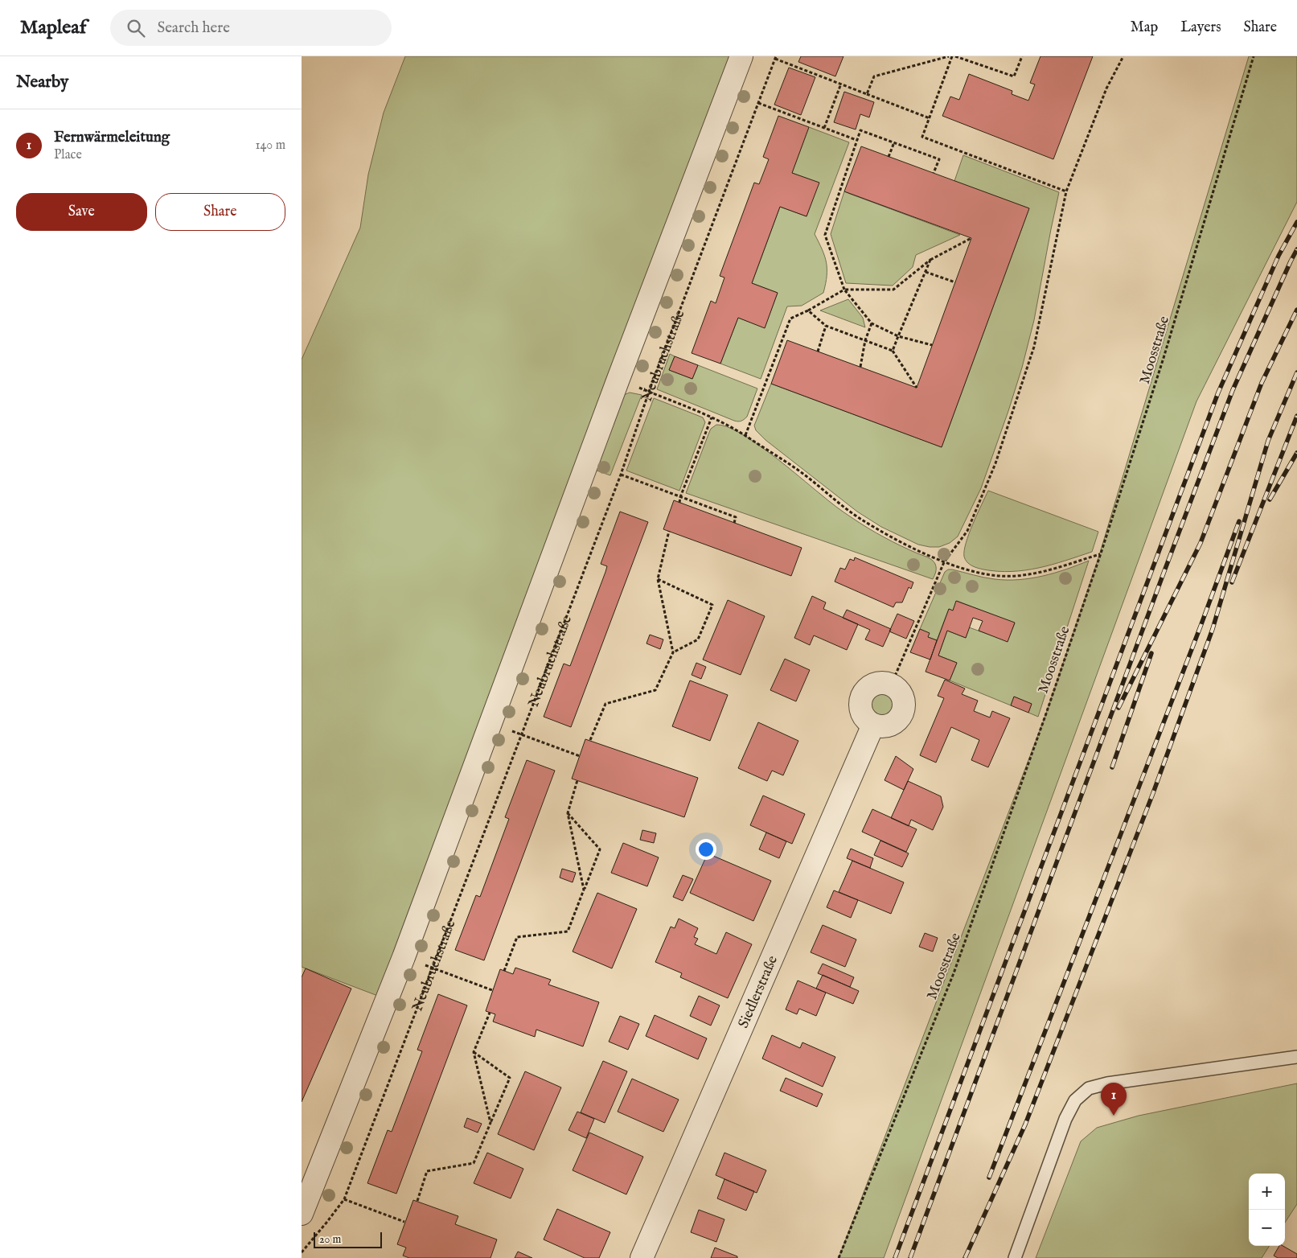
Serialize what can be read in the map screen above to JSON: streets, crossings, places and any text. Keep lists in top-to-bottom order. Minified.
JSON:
{"streets":{"street":["Siedlerstraße"],"path":["Moosstraße","Neubruchstraße"]},"scale_bar":"20 m","page":{"header":"Mapleaf","search":"Search here","nav":["Map","Layers","Share"],"heading":"Nearby","list":[{"mark":"1","name":"Fernwärmeleitung","note":"Place","value":"140 m"}],"buttons":["Save","Share"],"pins":"1","map_buttons":["+","−"],"scale":"20 m"}}
